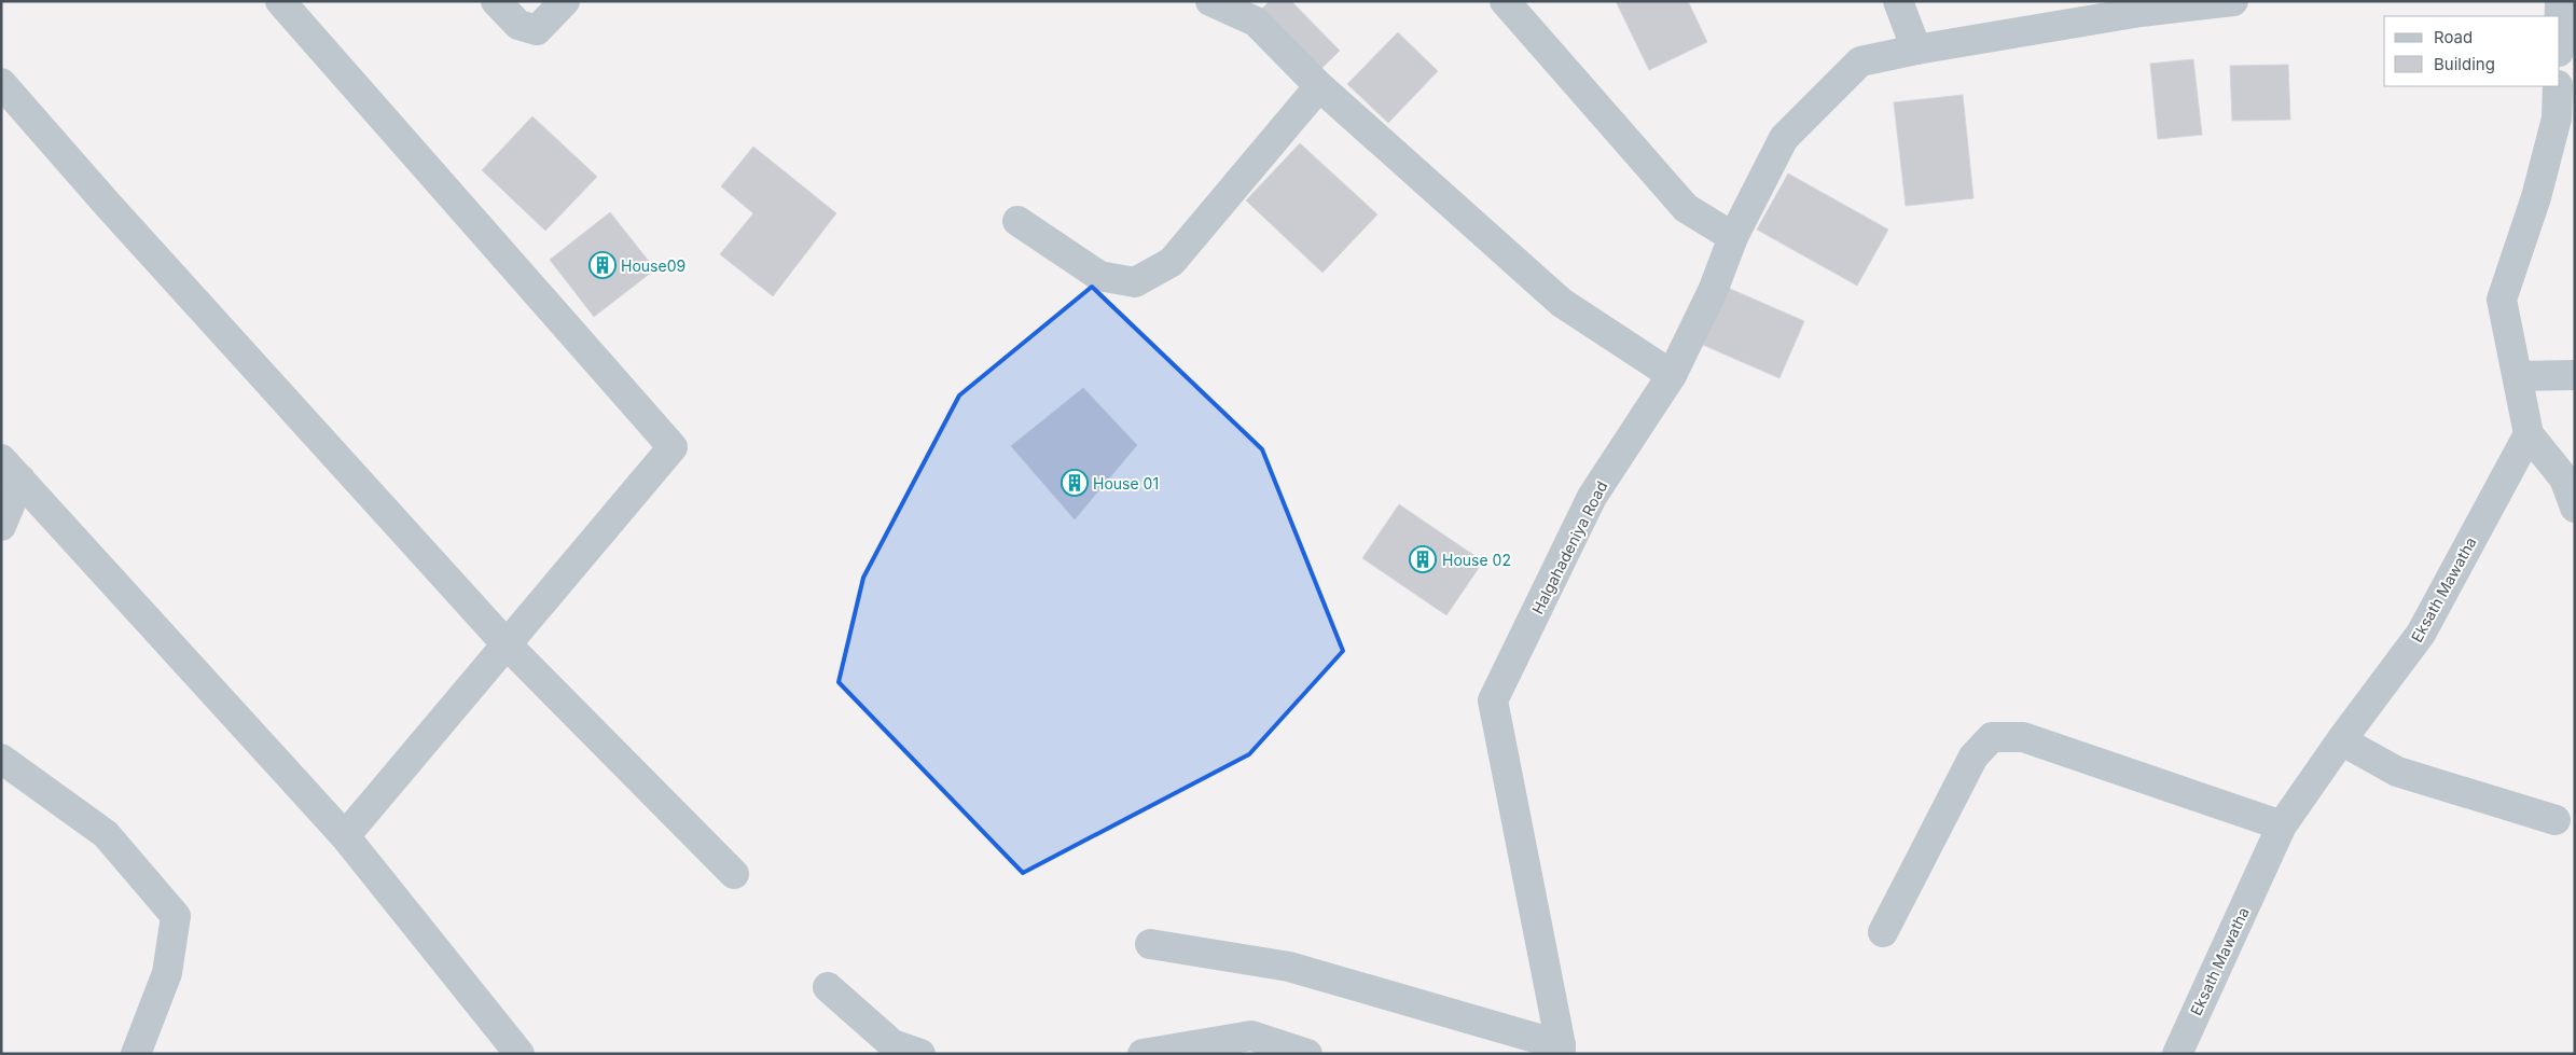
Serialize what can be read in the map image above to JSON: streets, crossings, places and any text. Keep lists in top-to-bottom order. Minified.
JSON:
{"streets":{"street":["Halgahadeniya Road","Eksath Mawatha"]},"places":{"building":["House09","House 01","House 02"]},"legend":["Road","Building"]}
